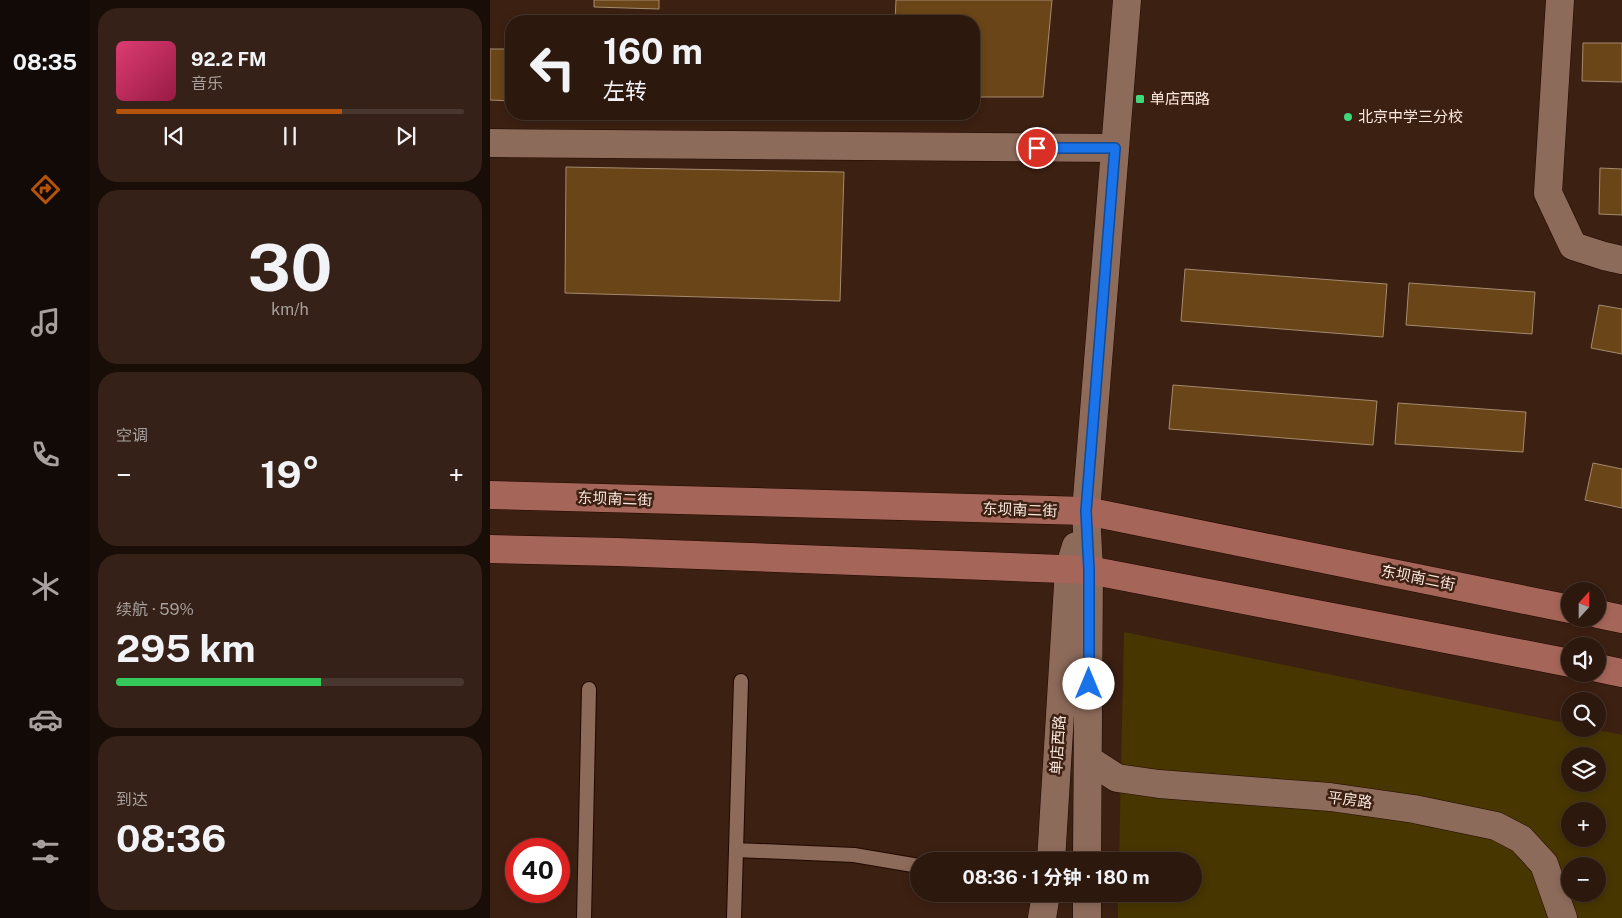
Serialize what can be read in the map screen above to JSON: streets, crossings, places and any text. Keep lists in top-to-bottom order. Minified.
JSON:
{"streets":{"main road":["东坝南二街"],"street":["单店西路","平房路"]},"crossings":[["东坝南二街","单店西路"],["单店西路","平房路"]],"places":{"transit":["单店西路"],"other":["北京中学三分校"]},"north":"top","page":{"tabs":"08:35","turn":["160 m","左转"],"song":["92.2 FM","音乐"],"tile":[["30","km/h"],"空调",["续航 · 59%","295 km"],["到达","08:36"]],"heat":["−","19°","+"],"map_buttons":["+","−"],"limit":"40","trip":"08:36 · 1 分钟 · 180 m"}}
